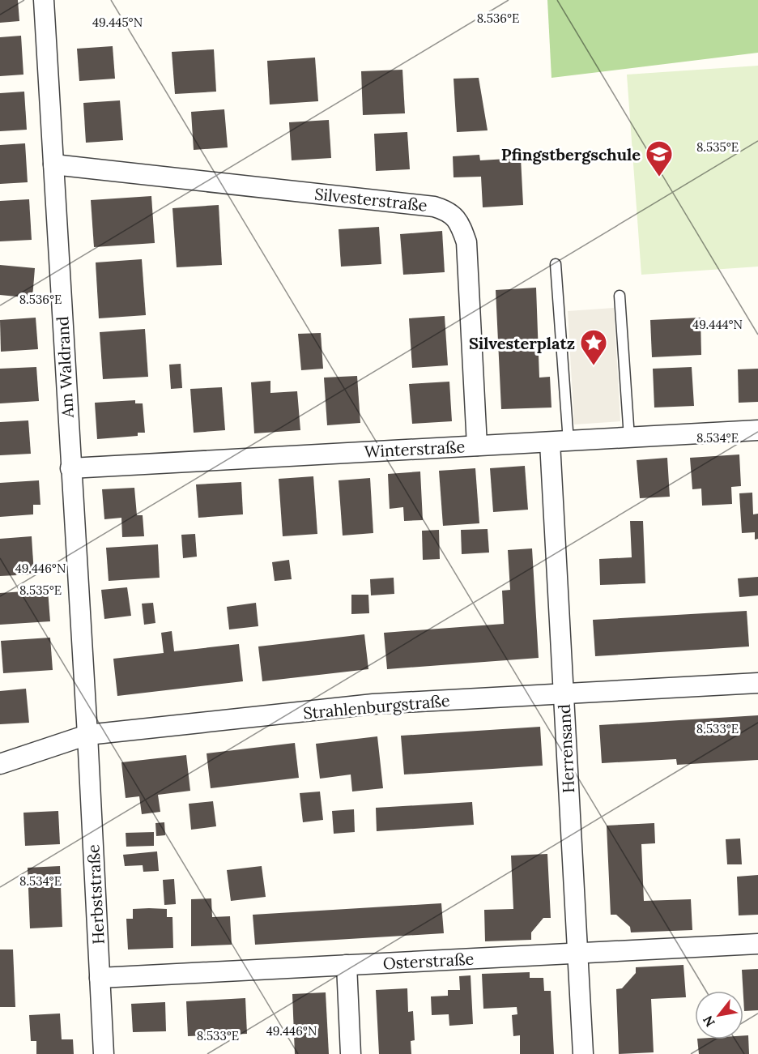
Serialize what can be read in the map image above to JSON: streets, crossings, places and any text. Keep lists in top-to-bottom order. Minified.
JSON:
{"streets":{"street":["Silvesterstraße","Am Waldrand","Winterstraße","Strahlenburgstraße","Herrensand","Herbststraße","Osterstraße"]},"crossings":[["Silvesterstraße","Am Waldrand"],["Silvesterstraße","Winterstraße"],["Am Waldrand","Winterstraße"],["Am Waldrand","Strahlenburgstraße"],["Am Waldrand","Herbststraße"],["Winterstraße","Herrensand"],["Strahlenburgstraße","Herrensand"],["Strahlenburgstraße","Herbststraße"],["Herrensand","Osterstraße"],["Herbststraße","Osterstraße"]],"places":{"school or university":["Pfingstbergschule"],"place":["Silvesterplatz"]},"north":"bottom left","coordinates":["8.536°E","49.445°N","8.535°E","49.444°N","8.534°E","49.446°N","8.533°E"]}
